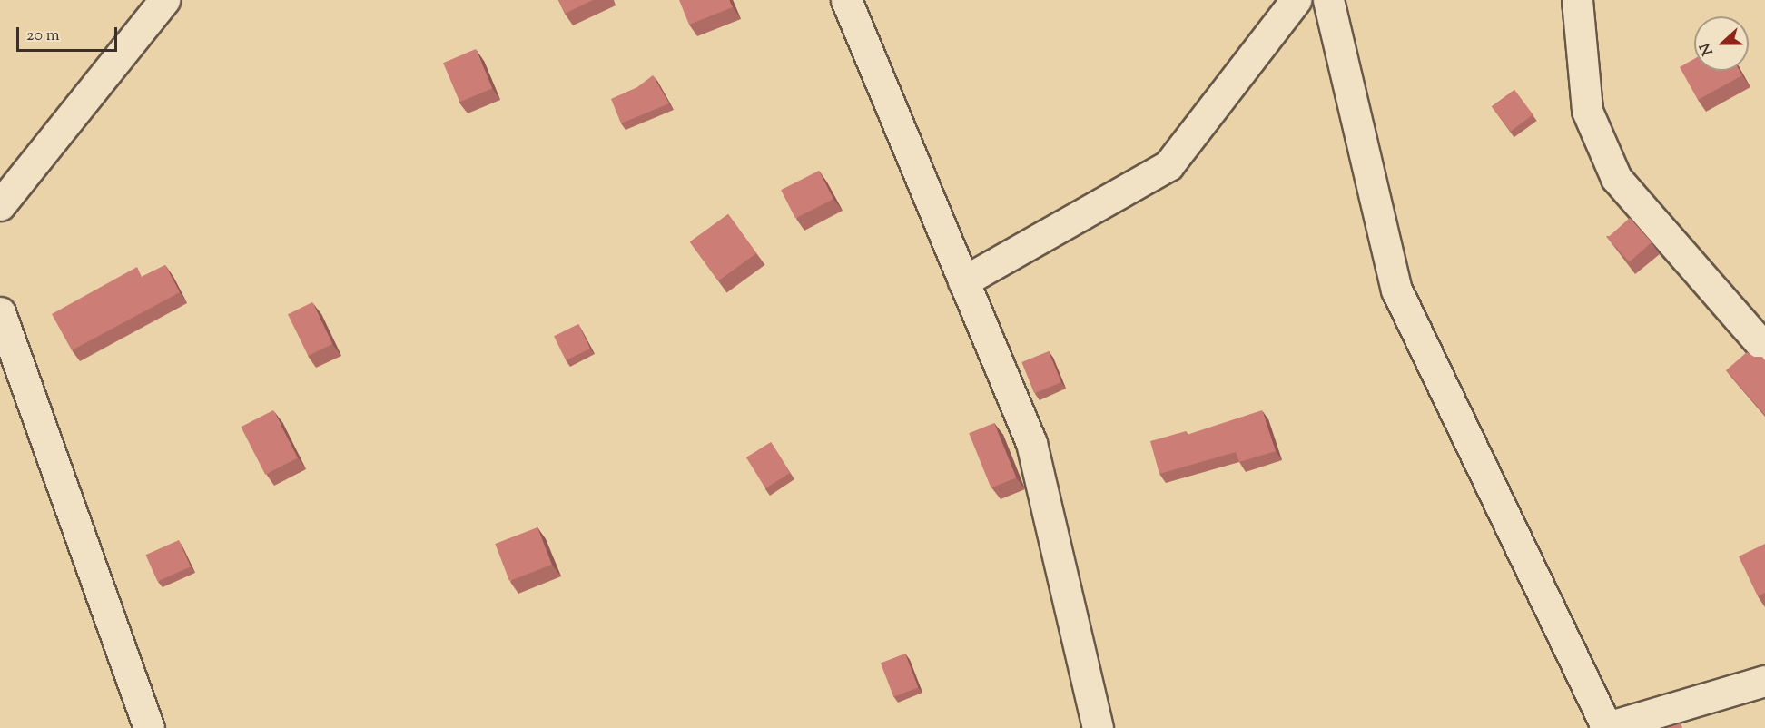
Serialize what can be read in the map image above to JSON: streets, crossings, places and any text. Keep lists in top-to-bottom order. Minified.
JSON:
{"scale_bar":"20 m","north":"left"}
